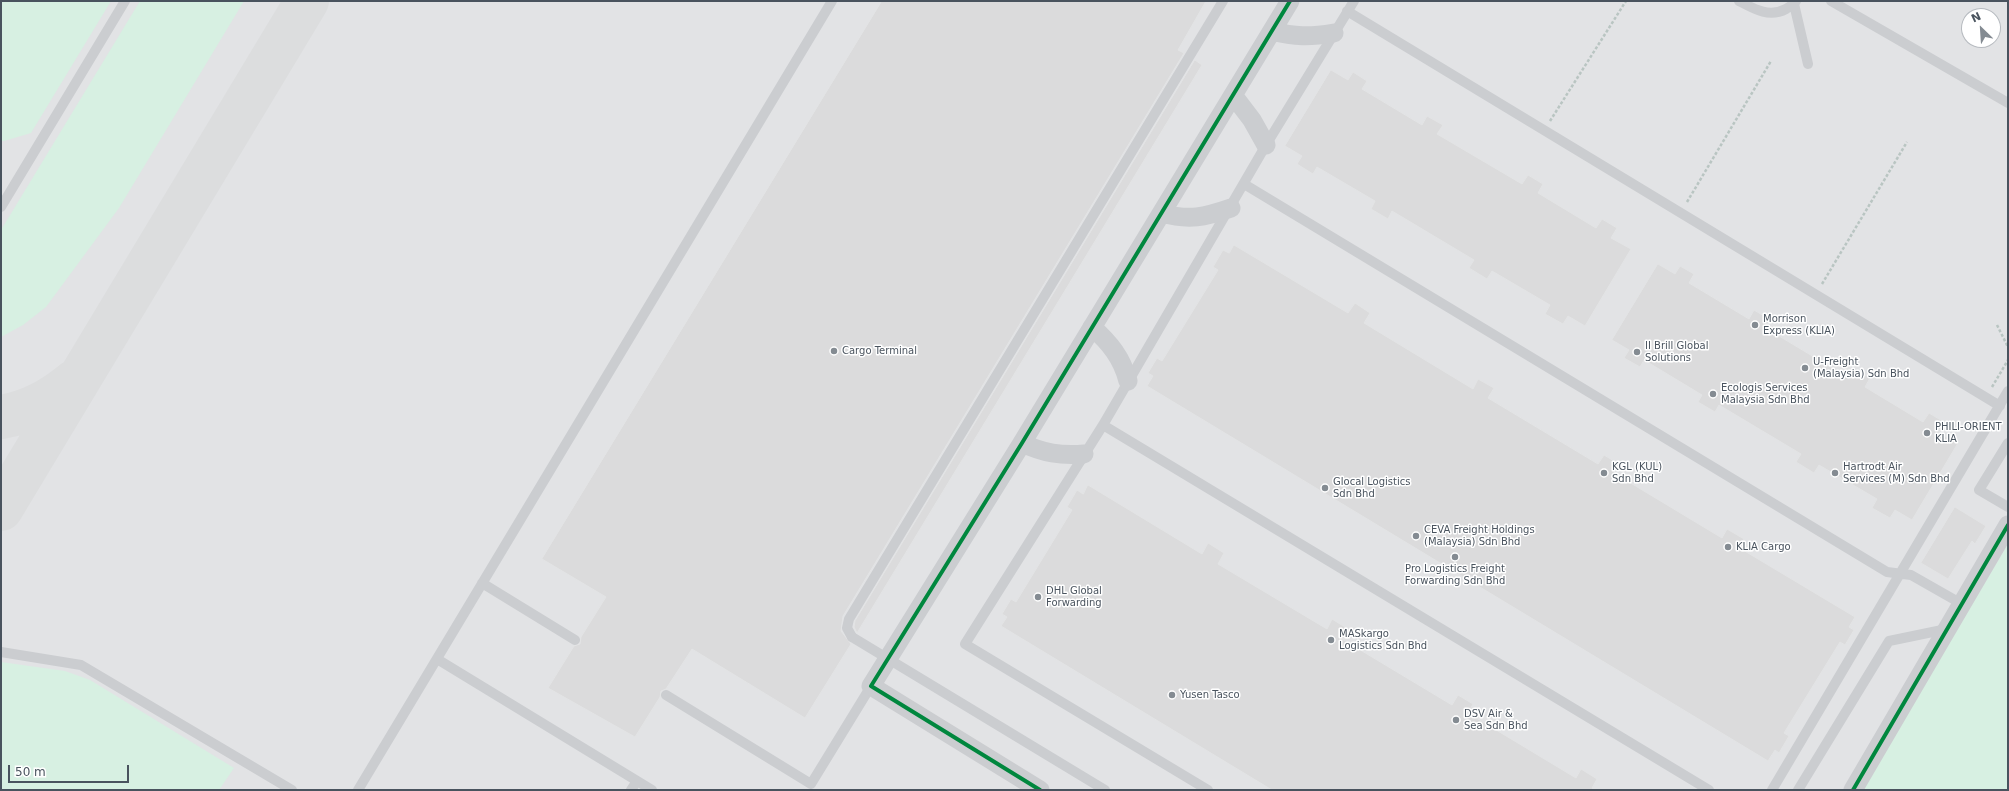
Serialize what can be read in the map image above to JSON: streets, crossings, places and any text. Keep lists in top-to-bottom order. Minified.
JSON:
{"places":["Morrison Express (KLIA)","Cargo Terminal","II Brill Global Solutions","U-Freight (Malaysia) Sdn Bhd","Ecologis Services Malaysia Sdn Bhd","PHILI-ORIENT KLIA","KGL (KUL) Sdn Bhd","Hartrodt Air Services (M) Sdn Bhd","Glocal Logistics Sdn Bhd","CEVA Freight Holdings (Malaysia) Sdn Bhd","KLIA Cargo","Pro Logistics Freight Forwarding Sdn Bhd","DHL Global Forwarding","MASkargo Logistics Sdn Bhd","Yusen Tasco","DSV Air & Sea Sdn Bhd"],"scale_bar":"50 m","north":"top left"}
